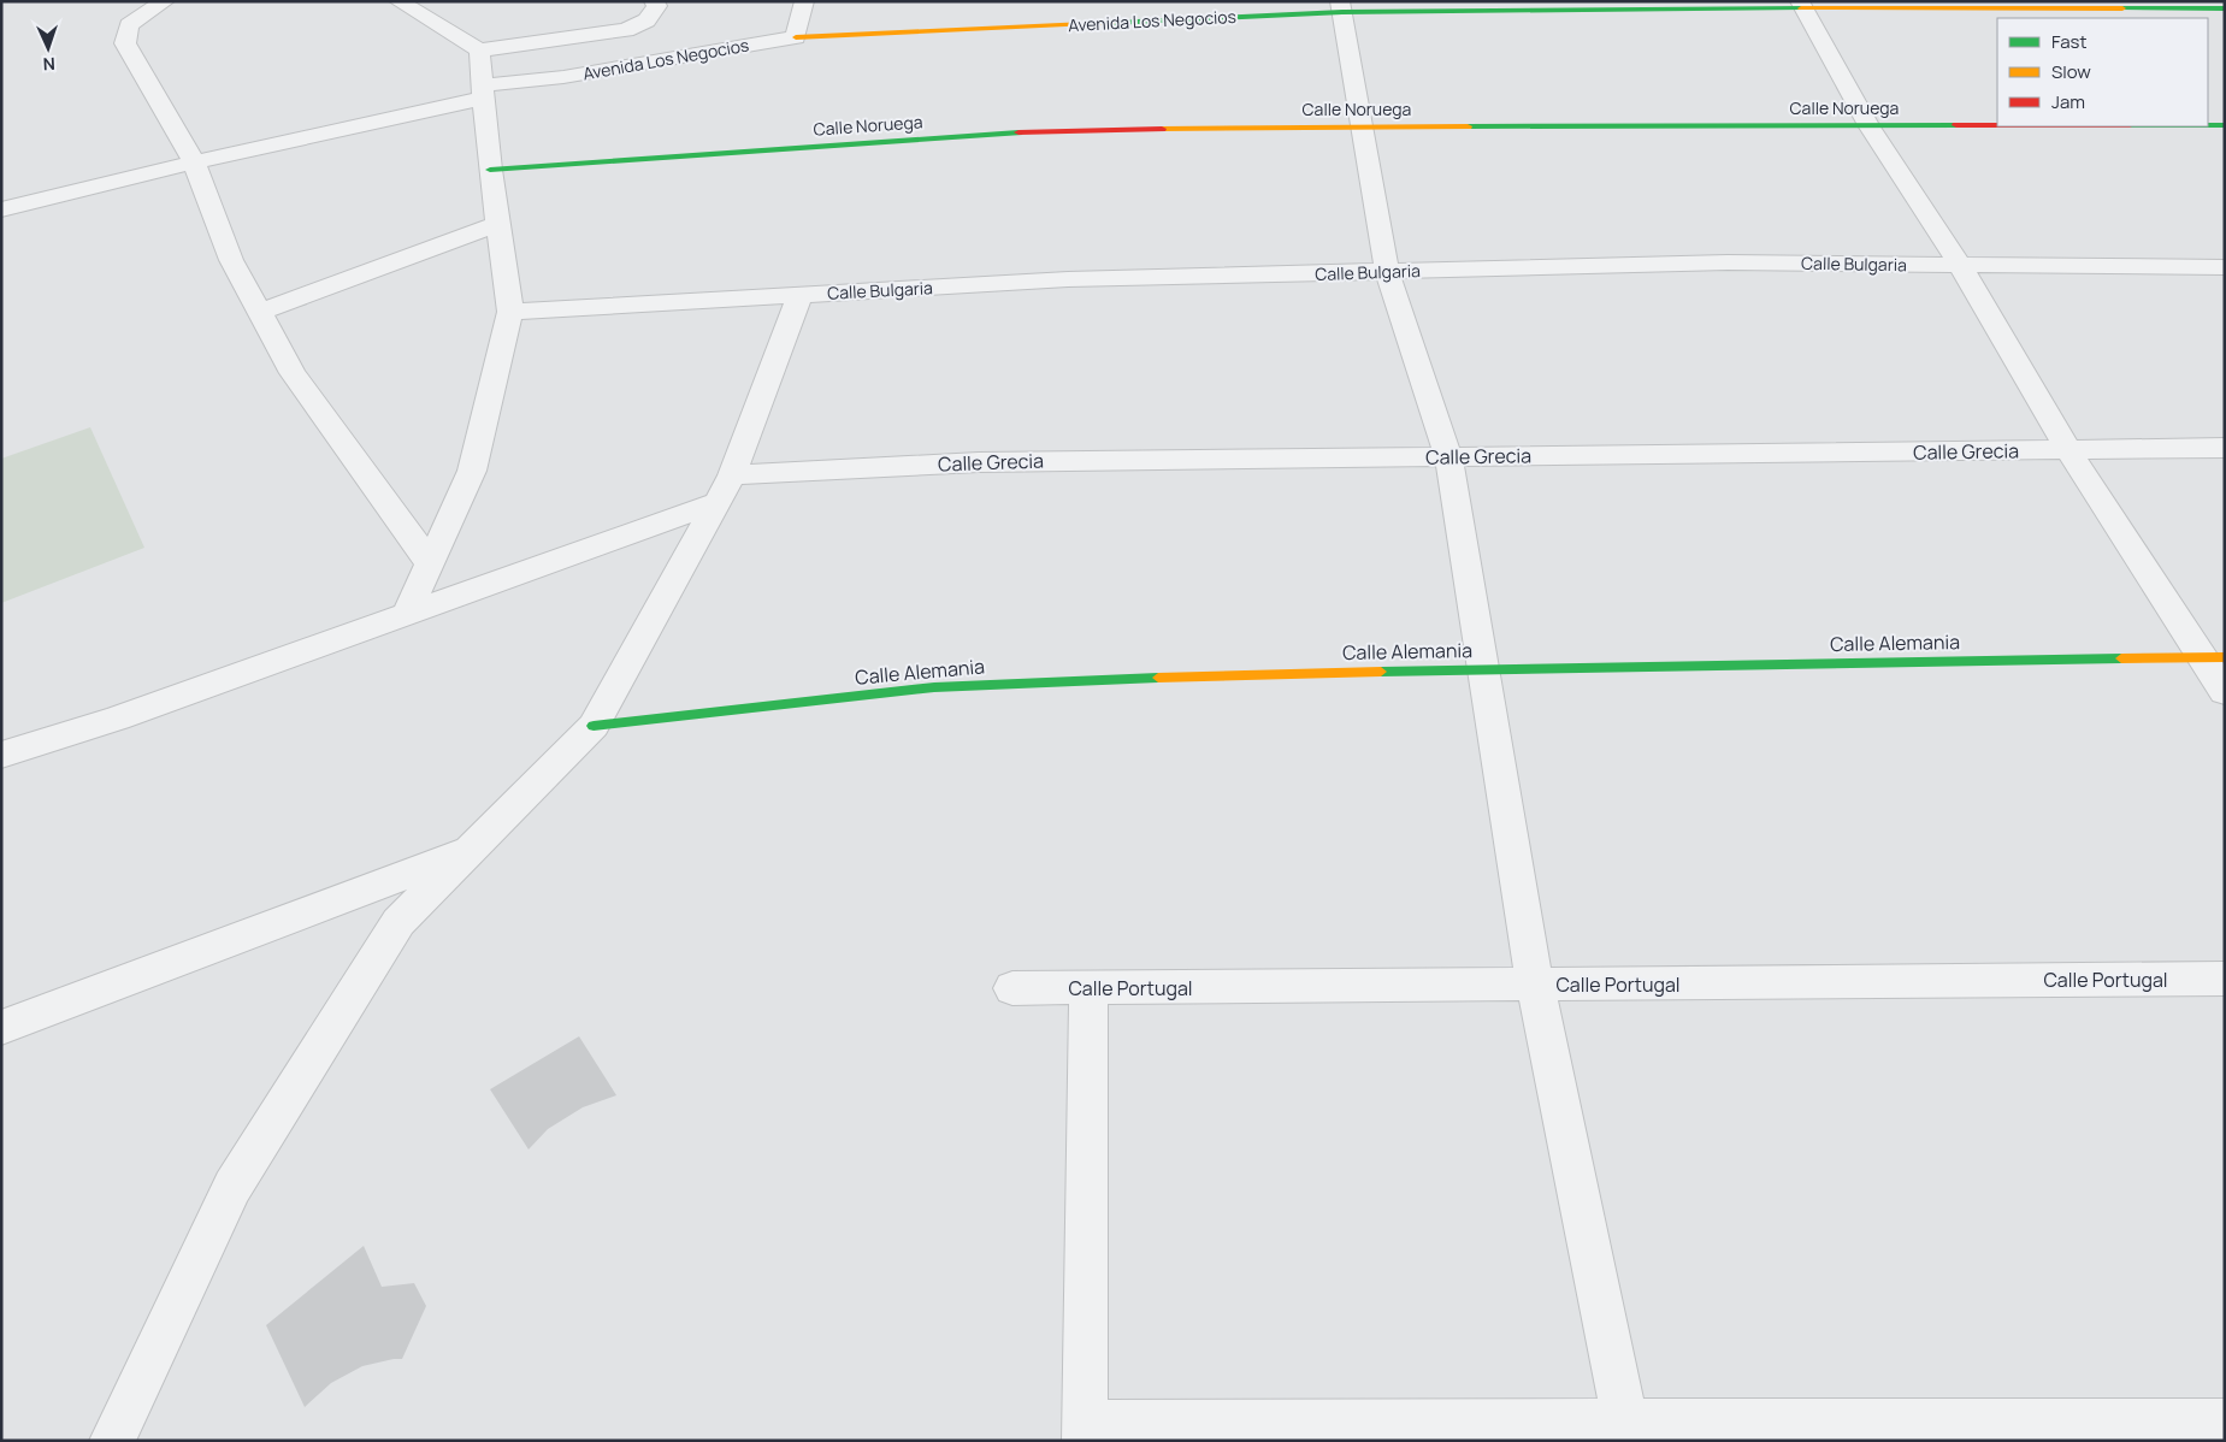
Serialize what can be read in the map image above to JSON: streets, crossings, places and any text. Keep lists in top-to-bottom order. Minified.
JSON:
{"streets":{"street":["Avenida Los Negocios","Calle Noruega","Calle Bulgaria","Calle Grecia","Calle Alemania","Calle Portugal"]},"legend":["Fast","Slow","Jam"],"north":"bottom"}
